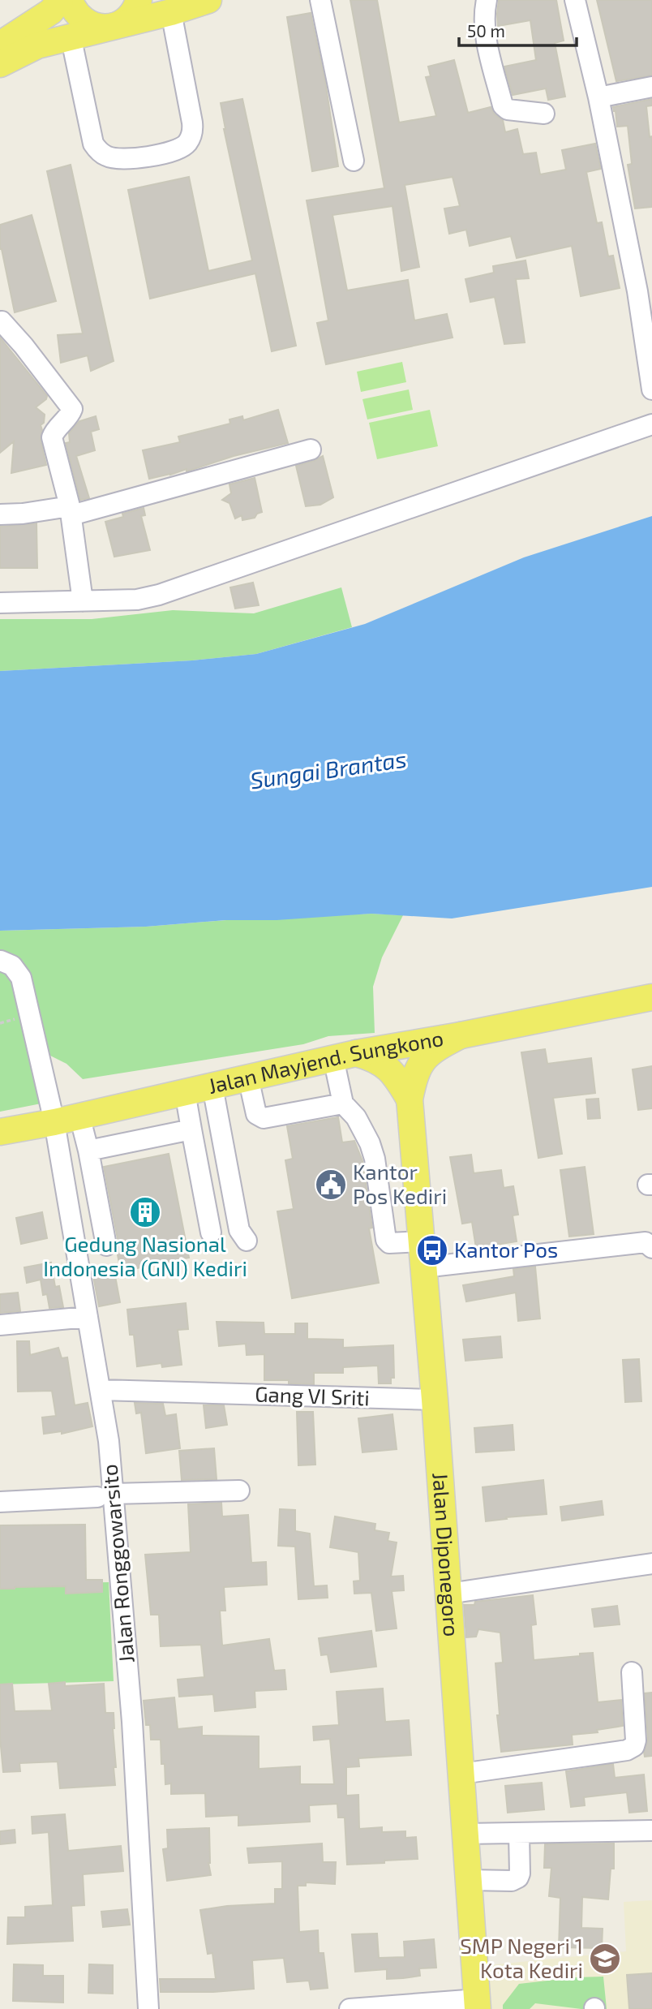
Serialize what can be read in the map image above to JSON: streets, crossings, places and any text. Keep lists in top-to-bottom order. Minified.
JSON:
{"streets":{"main road":["Jalan Mayjend. Sungkono","Jalan Diponegoro"],"street":["Gang VI Sriti","Jalan Ronggowarsito"]},"crossings":[["Jalan Mayjend. Sungkono","Jalan Diponegoro"],["Jalan Mayjend. Sungkono","Jalan Ronggowarsito"],["Gang VI Sriti","Jalan Diponegoro"],["Gang VI Sriti","Jalan Ronggowarsito"]],"water":["Sungai Brantas"],"places":{"public building":["Kantor Pos Kediri"],"building":["Gedung Nasional Indonesia (GNI) Kediri"],"bus stop":["Kantor Pos"],"school or university":["SMP Negeri 1 Kota Kediri"]},"scale_bar":"50 m"}
